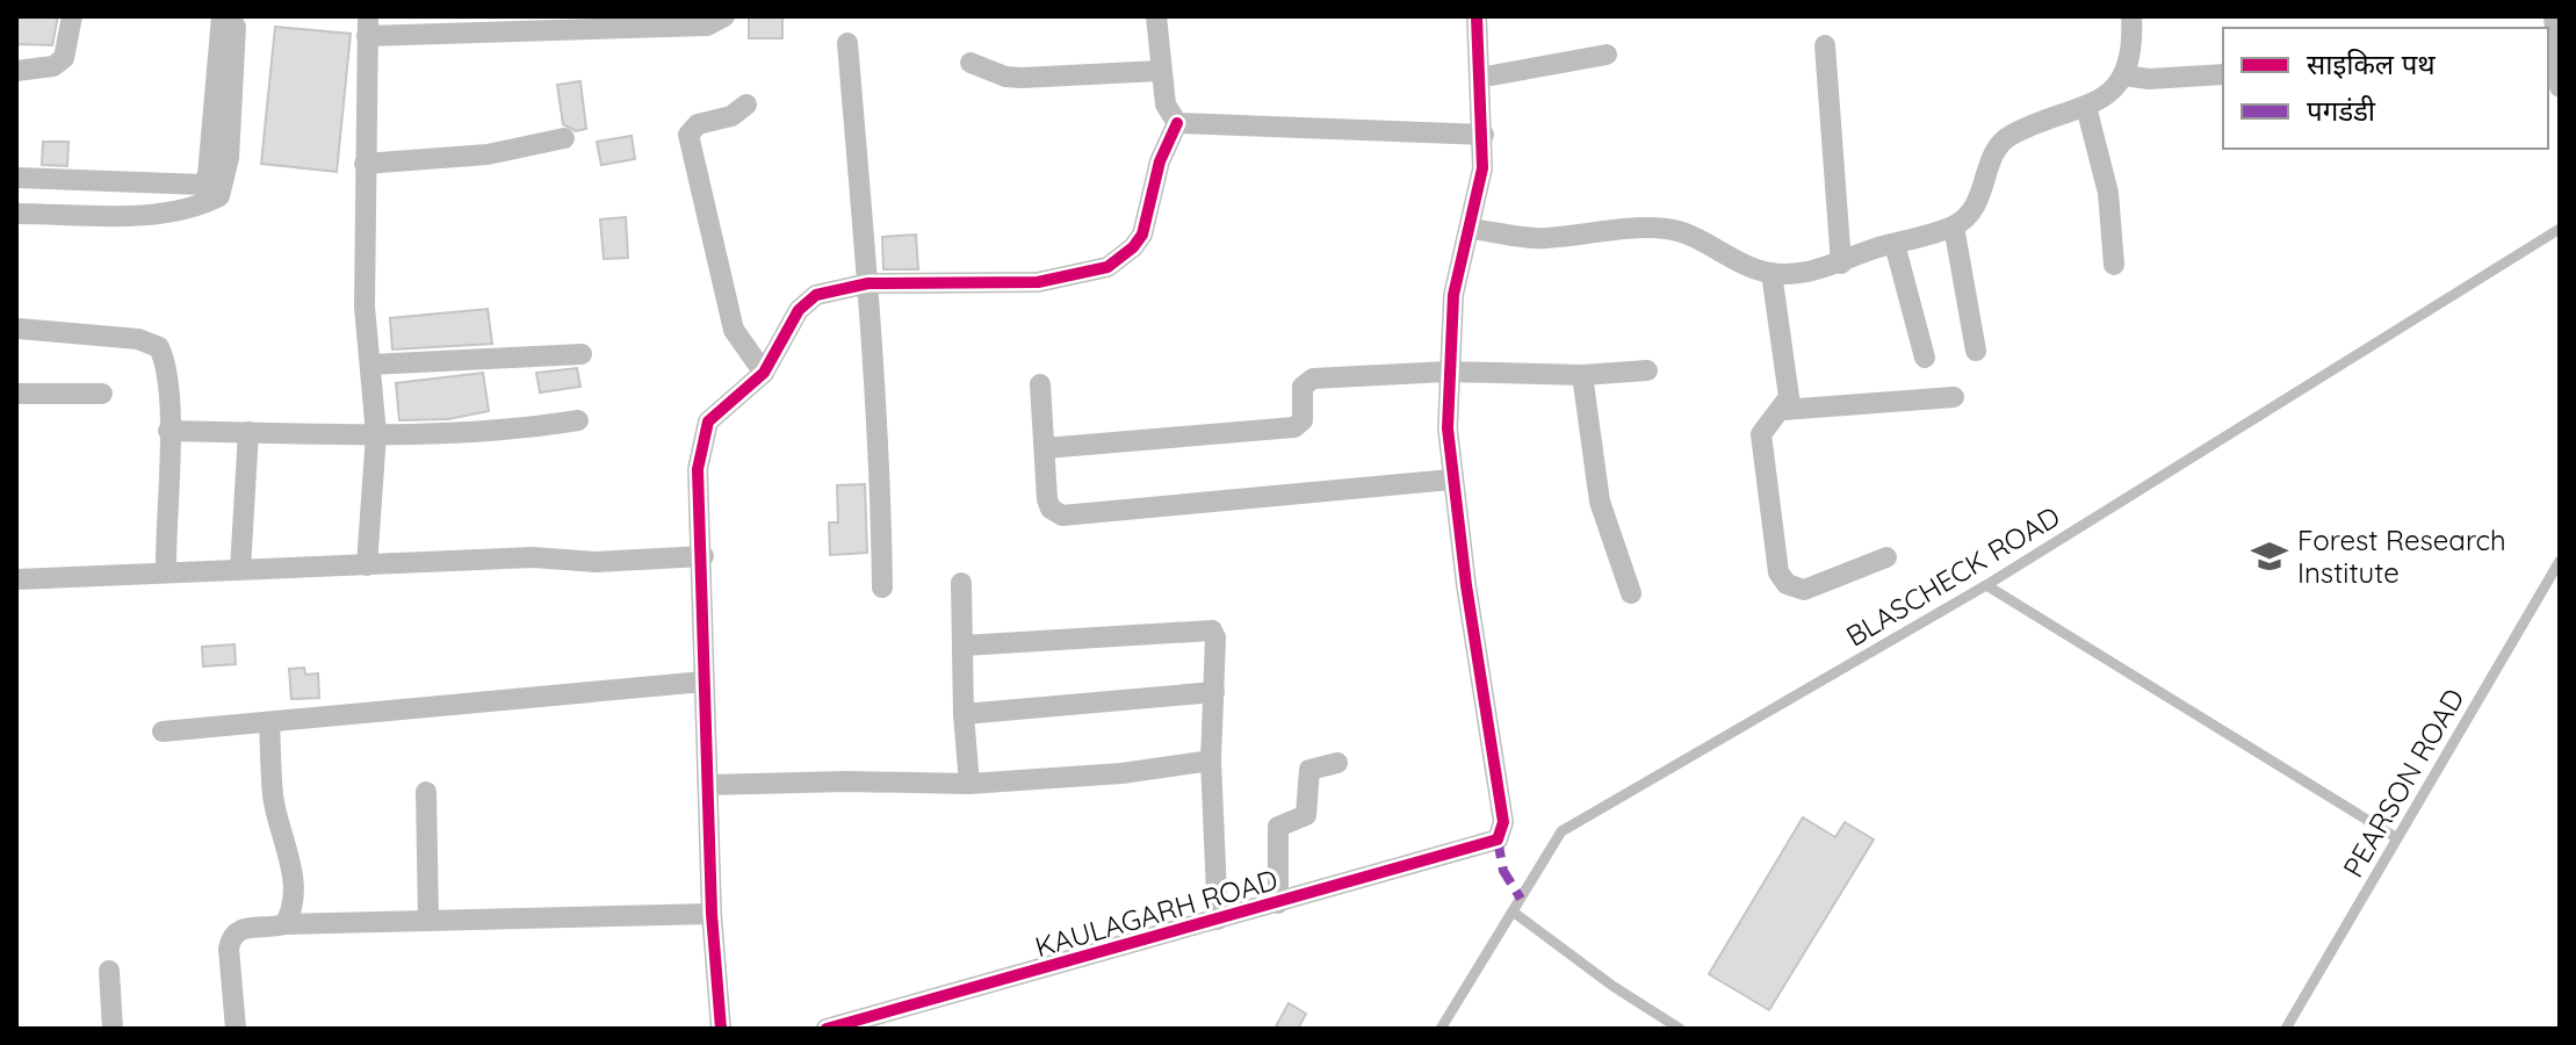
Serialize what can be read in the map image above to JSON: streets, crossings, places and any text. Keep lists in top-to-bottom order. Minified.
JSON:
{"streets":{"street":["KAULAGARH ROAD"],"lane":["BLASCHECK ROAD","PEARSON ROAD"]},"places":{"school or university":["Forest Research Institute"]},"legend":["साइकिल पथ","पगडंडी"]}
